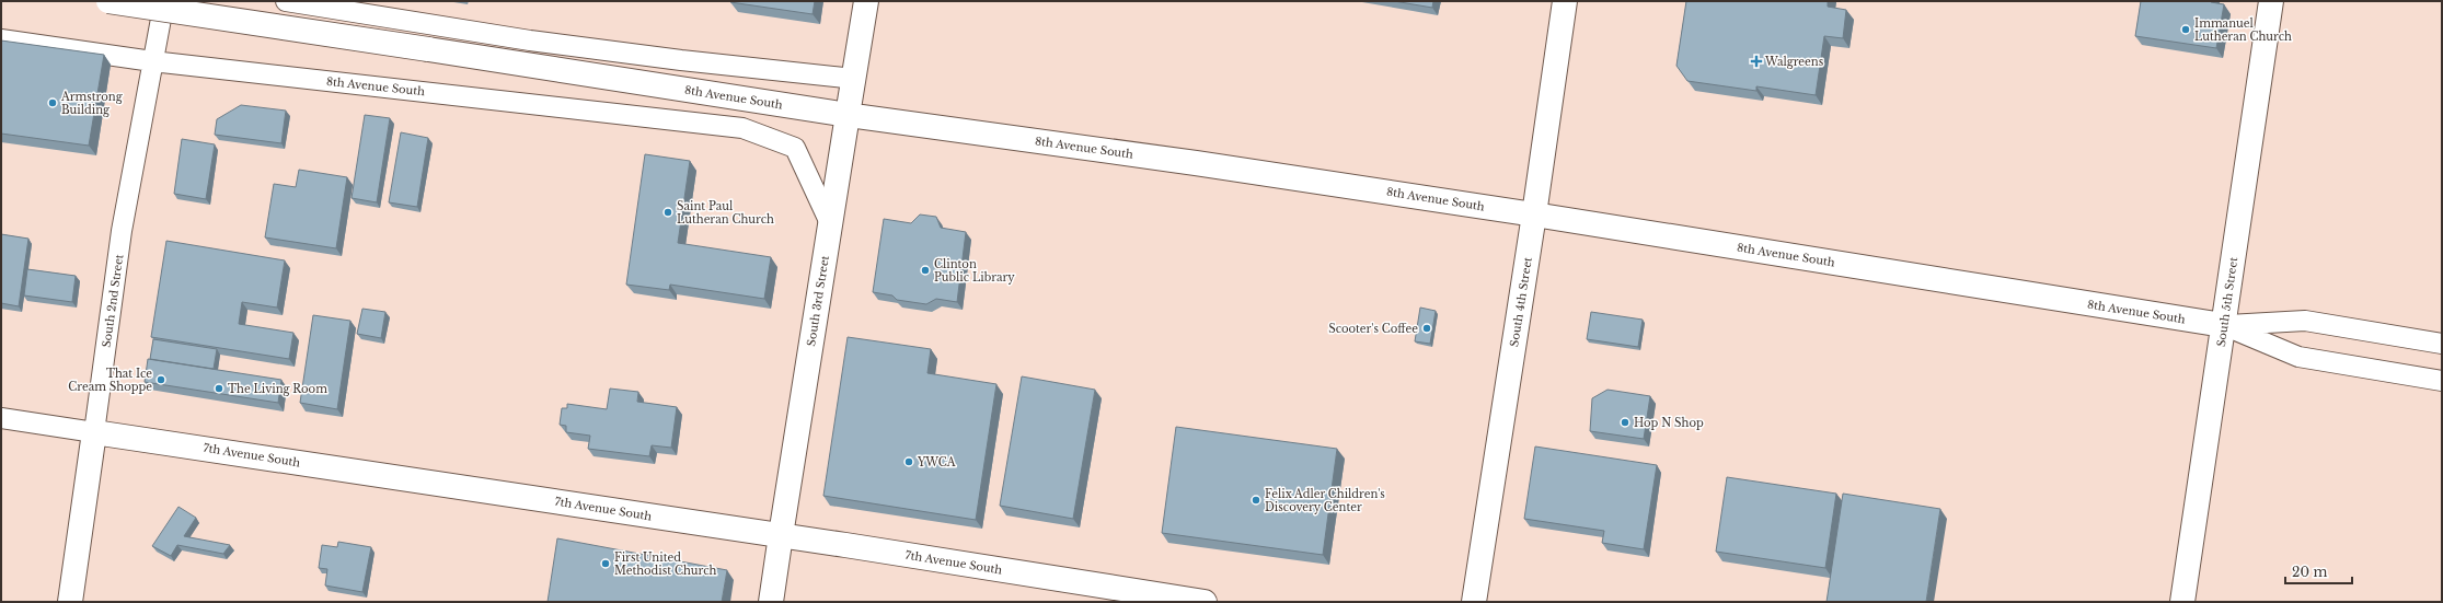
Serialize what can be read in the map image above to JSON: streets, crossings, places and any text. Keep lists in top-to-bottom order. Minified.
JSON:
{"streets":{"main road":["8th Avenue South","South 2nd Street","South 3rd Street","South 4th Street","South 5th Street","7th Avenue South"]},"crossings":[["8th Avenue South","South 2nd Street"],["8th Avenue South","South 3rd Street"],["8th Avenue South","South 4th Street"],["8th Avenue South","South 5th Street"],["South 2nd Street","7th Avenue South"],["South 3rd Street","7th Avenue South"]],"places":{"other":["Immanuel Lutheran Church","Armstrong Building","Saint Paul Lutheran Church","Clinton Public Library","Scooter's Coffee","That Ice Cream Shoppe","The Living Room","Hop N Shop","YWCA","Felix Adler Children's Discovery Center","First United Methodist Church"],"health":["Walgreens"]},"scale_bar":"20 m"}
